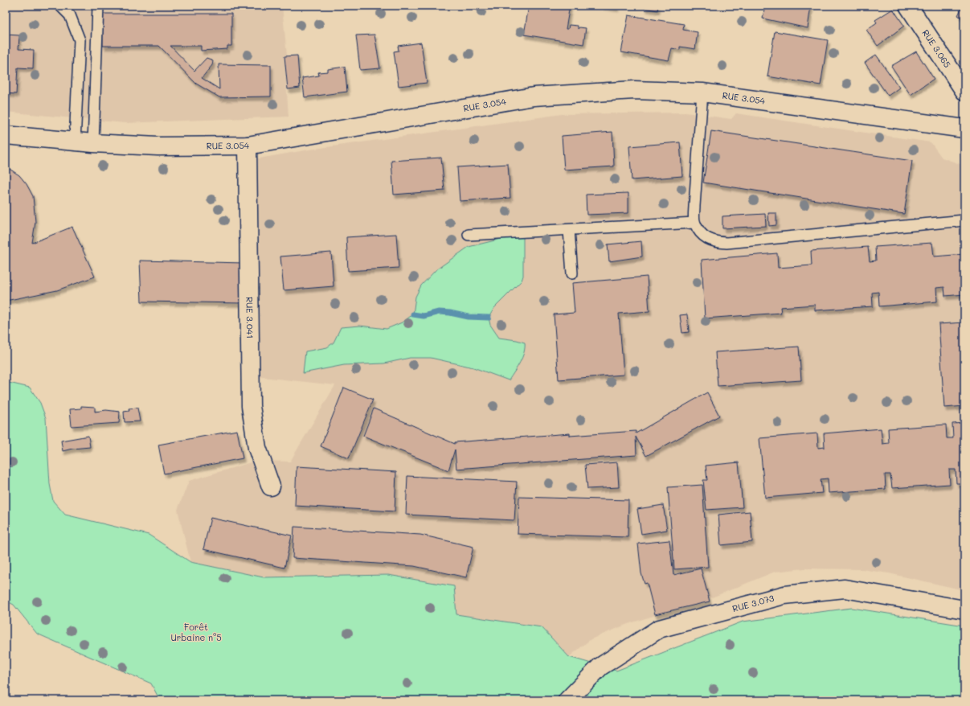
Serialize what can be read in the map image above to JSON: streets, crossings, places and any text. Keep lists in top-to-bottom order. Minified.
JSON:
{"streets":{"street":["RUE 3.065","RUE 3.054","RUE 3.041","RUE 3.073"]},"crossings":[["RUE 3.054","RUE 3.041"]],"parks":["Forêt Urbaine n°5"]}
